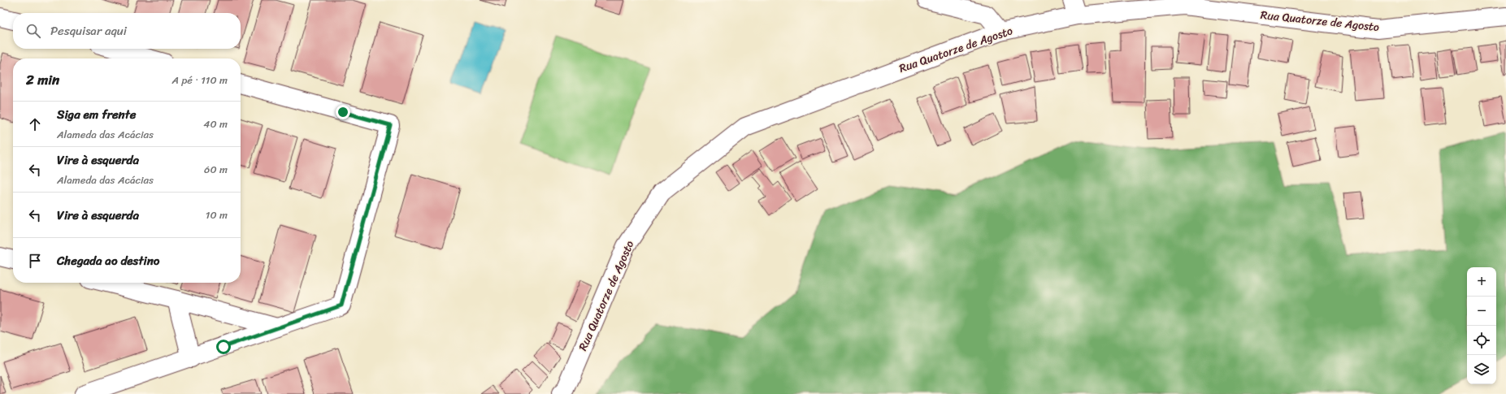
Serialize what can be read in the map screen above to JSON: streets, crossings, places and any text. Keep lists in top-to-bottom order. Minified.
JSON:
{"streets":{"street":["Rua Quatorze de Agosto"]},"page":{"search":"Pesquisar aqui","heading":["2 min","A pé · 110 m"],"list":[["Siga em frente","Alameda das Acácias","40 m"],["Vire à esquerda","Alameda das Acácias","60 m"],["Vire à esquerda","10 m"],"Chegada ao destino"],"map_buttons":["+","−"]}}
